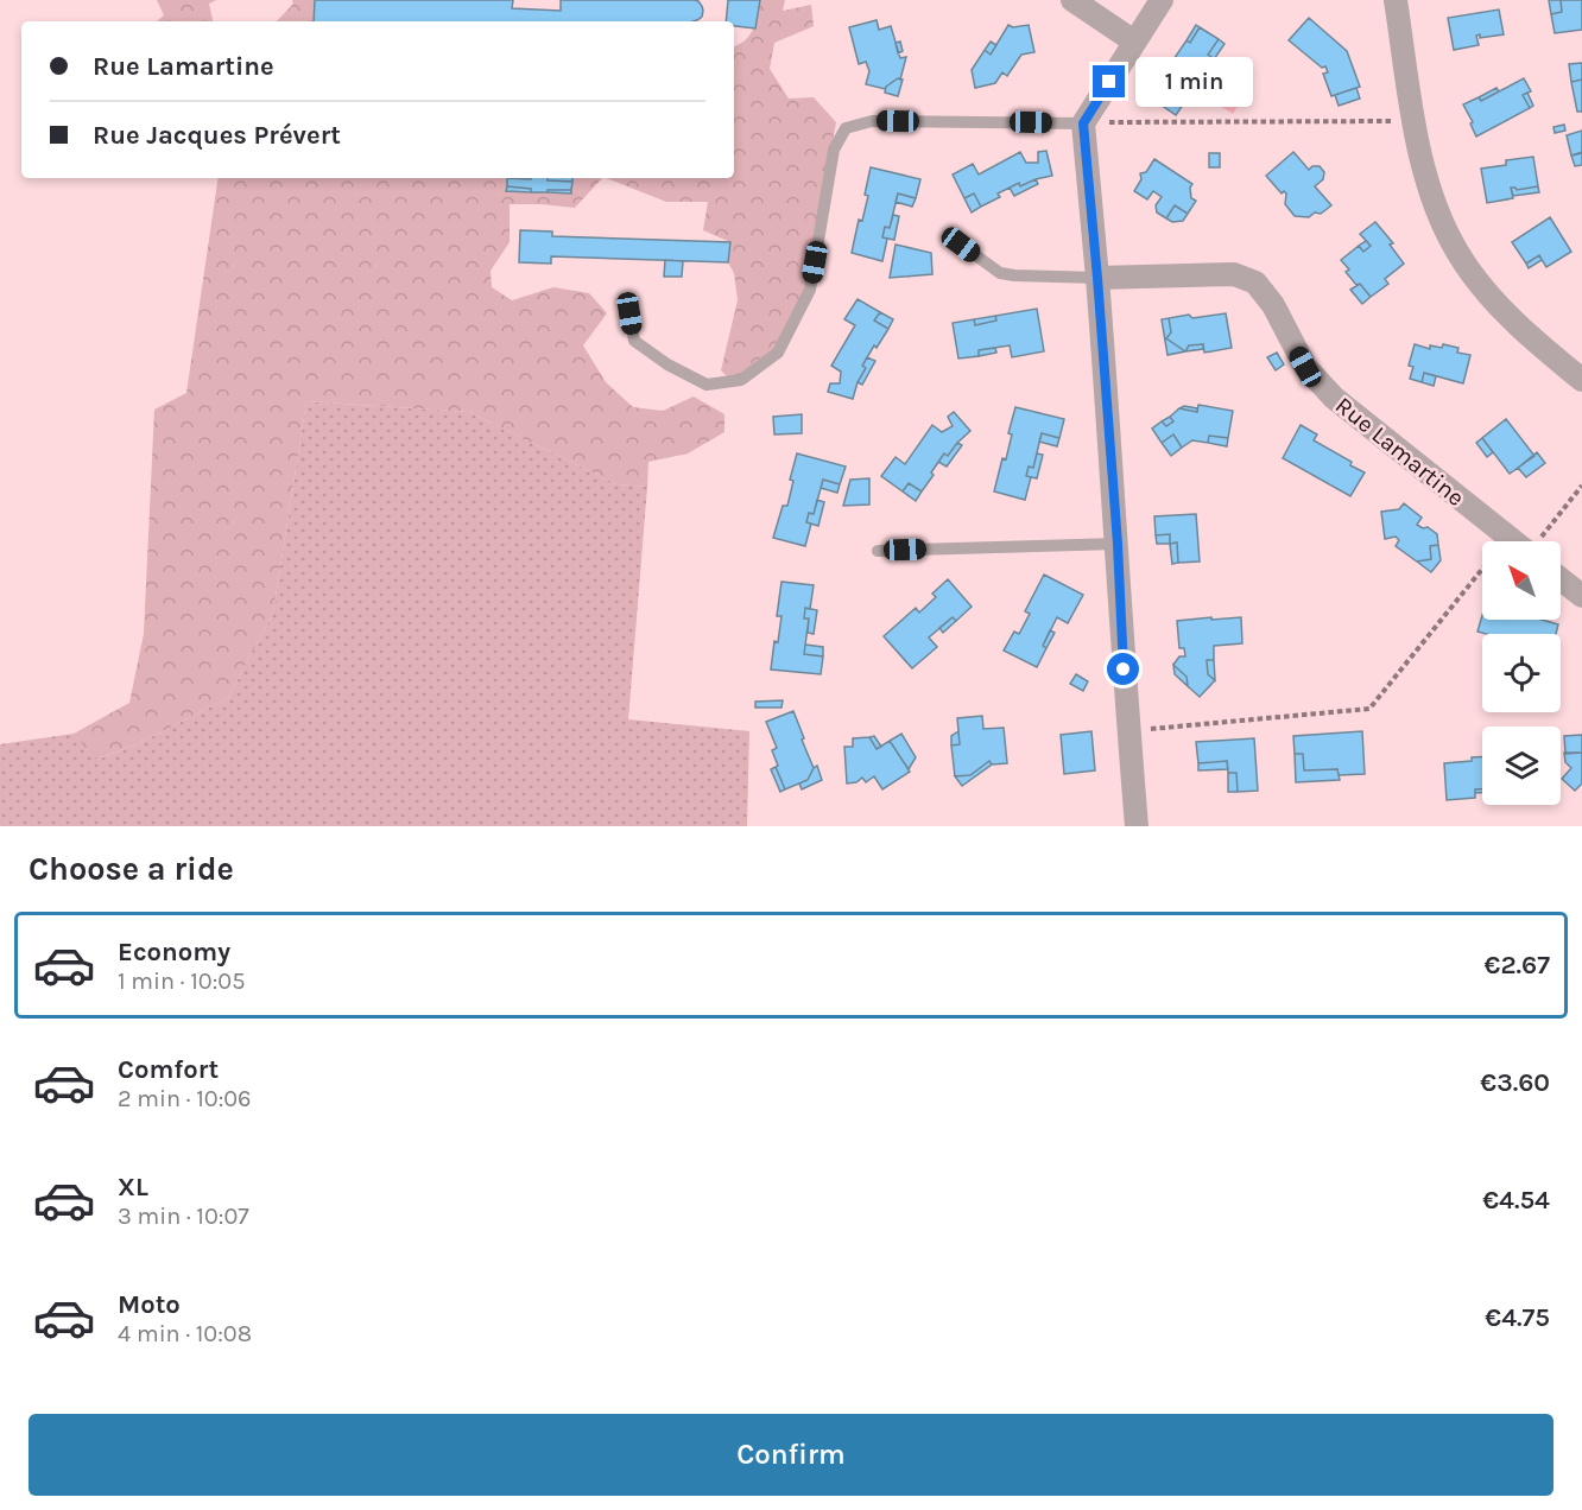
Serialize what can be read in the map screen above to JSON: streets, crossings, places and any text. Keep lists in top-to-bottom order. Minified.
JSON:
{"streets":{"street":["Rue Lamartine"]},"north":"top left","page":{"banner":["Rue Lamartine","Rue Jacques Prévert"],"bubble":"1 min","heading":"Choose a ride","list":[{"name":"Economy","note":"1 min · 10:05","value":"€2.67"},{"name":"Comfort","note":"2 min · 10:06","value":"€3.60"},{"name":"XL","note":"3 min · 10:07","value":"€4.54"},{"name":"Moto","note":"4 min · 10:08","value":"€4.75"}],"buttons":"Confirm"}}
